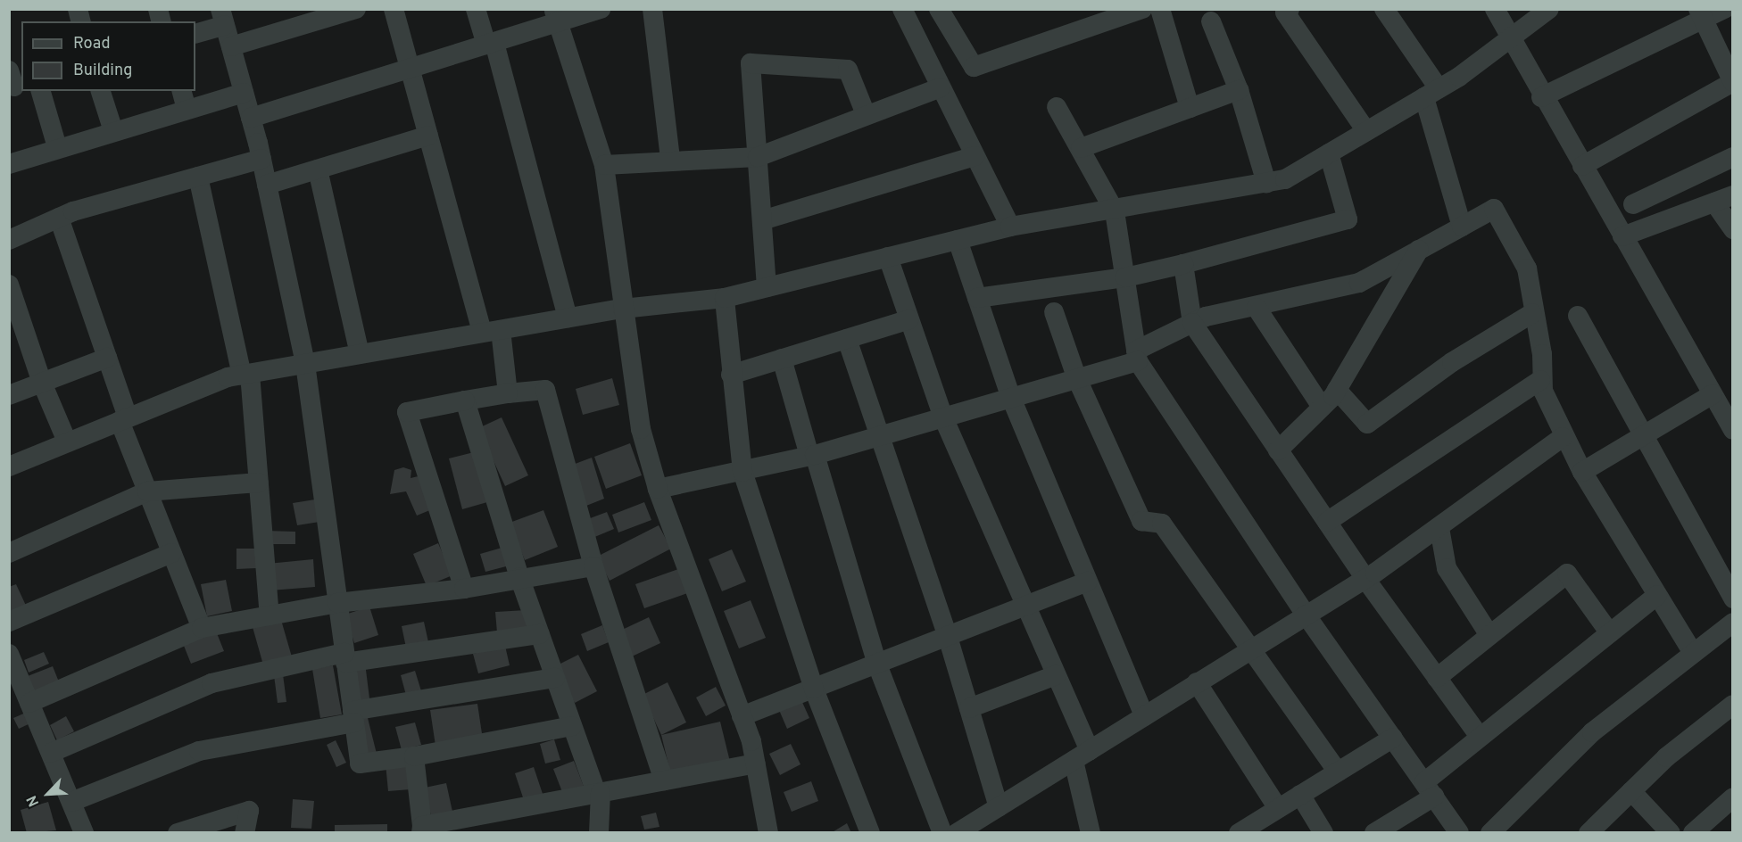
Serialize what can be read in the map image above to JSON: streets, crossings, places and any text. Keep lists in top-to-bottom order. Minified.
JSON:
{"legend":["Road","Building"],"north":"bottom left"}
